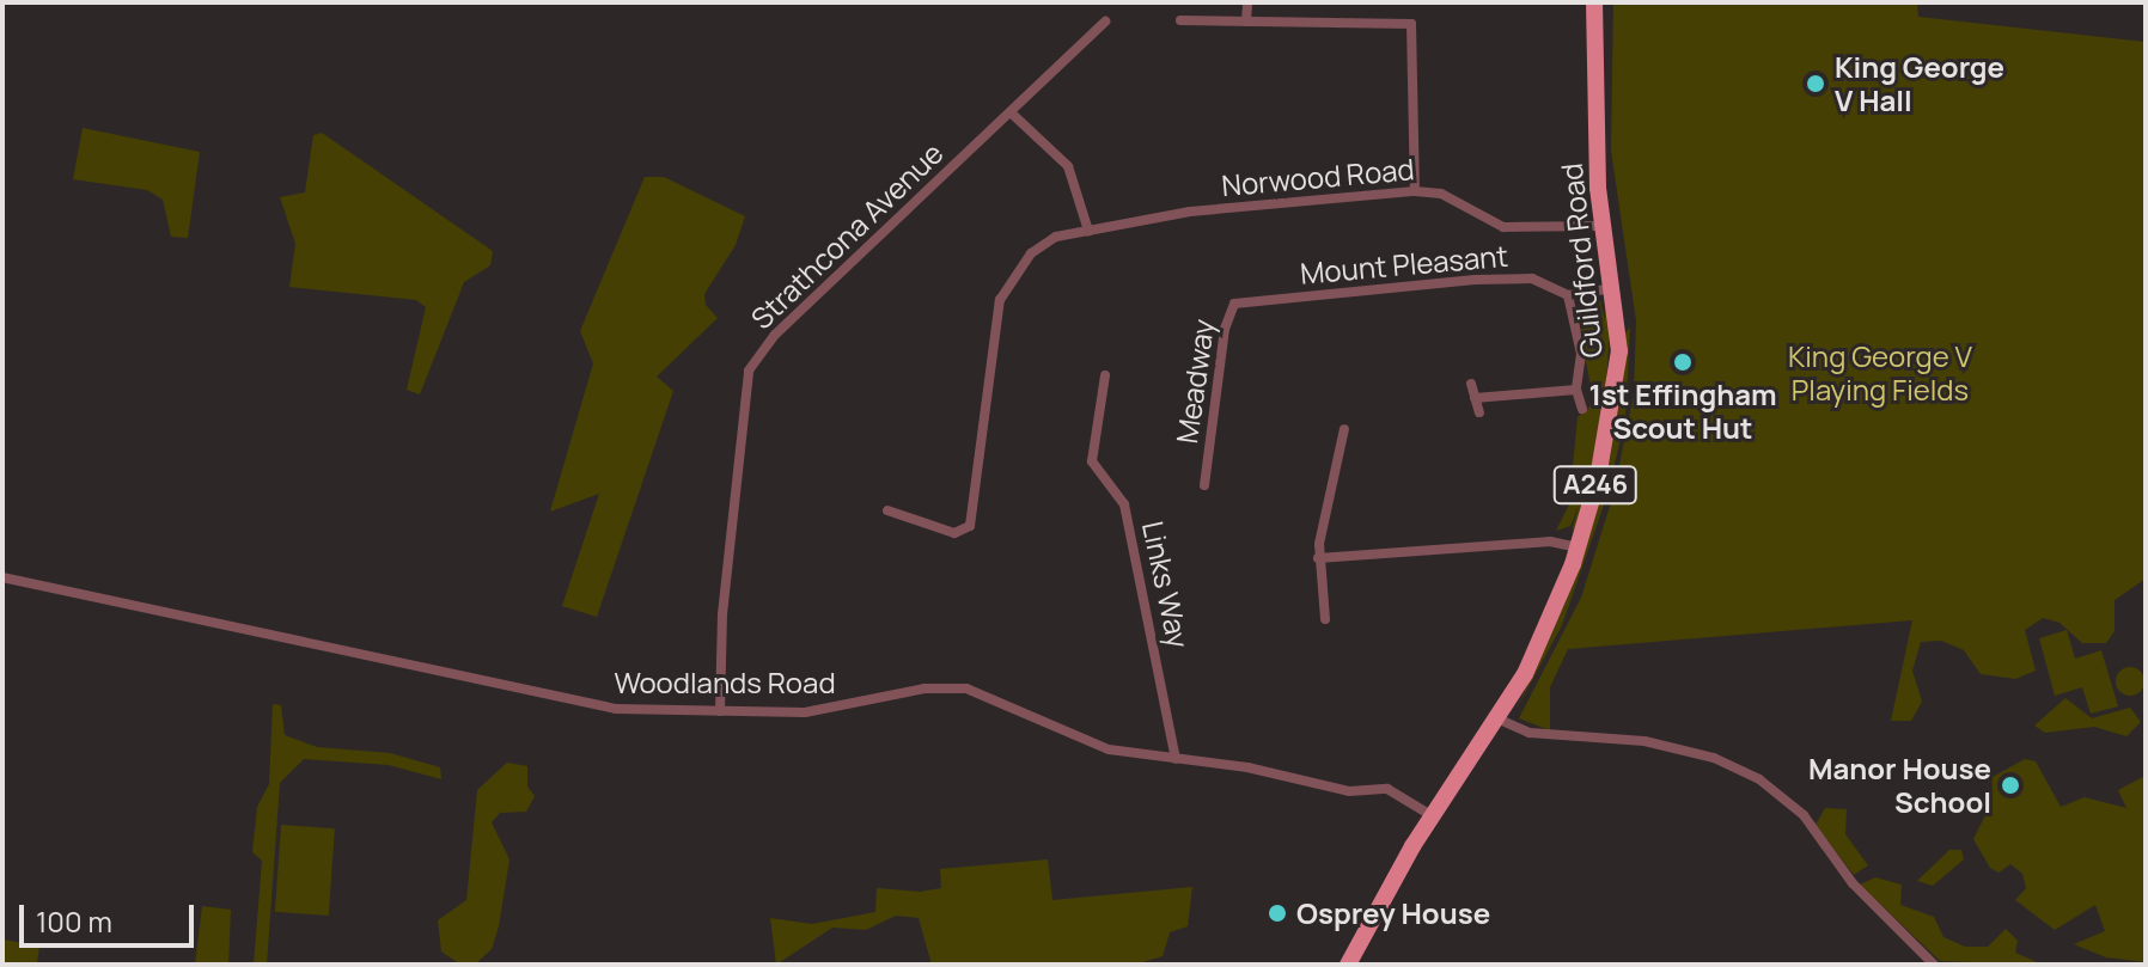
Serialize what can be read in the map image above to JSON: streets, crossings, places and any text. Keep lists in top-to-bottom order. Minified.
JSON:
{"streets":{"main road":["Guildford Road","A246"],"street":["Norwood Road","Strathcona Avenue","Mount Pleasant","Meadway","Links Way","Woodlands Road"]},"crossings":[["Norwood Road","Guildford Road"],["Strathcona Avenue","Woodlands Road"],["Guildford Road","Mount Pleasant"],["Guildford Road","Woodlands Road"],["Mount Pleasant","Meadway"],["Links Way","Woodlands Road"]],"parks":["King George V Playing Fields"],"places":["King George V Hall","1st Effingham Scout Hut","Manor House School","Osprey House"],"scale_bar":"100 m"}
